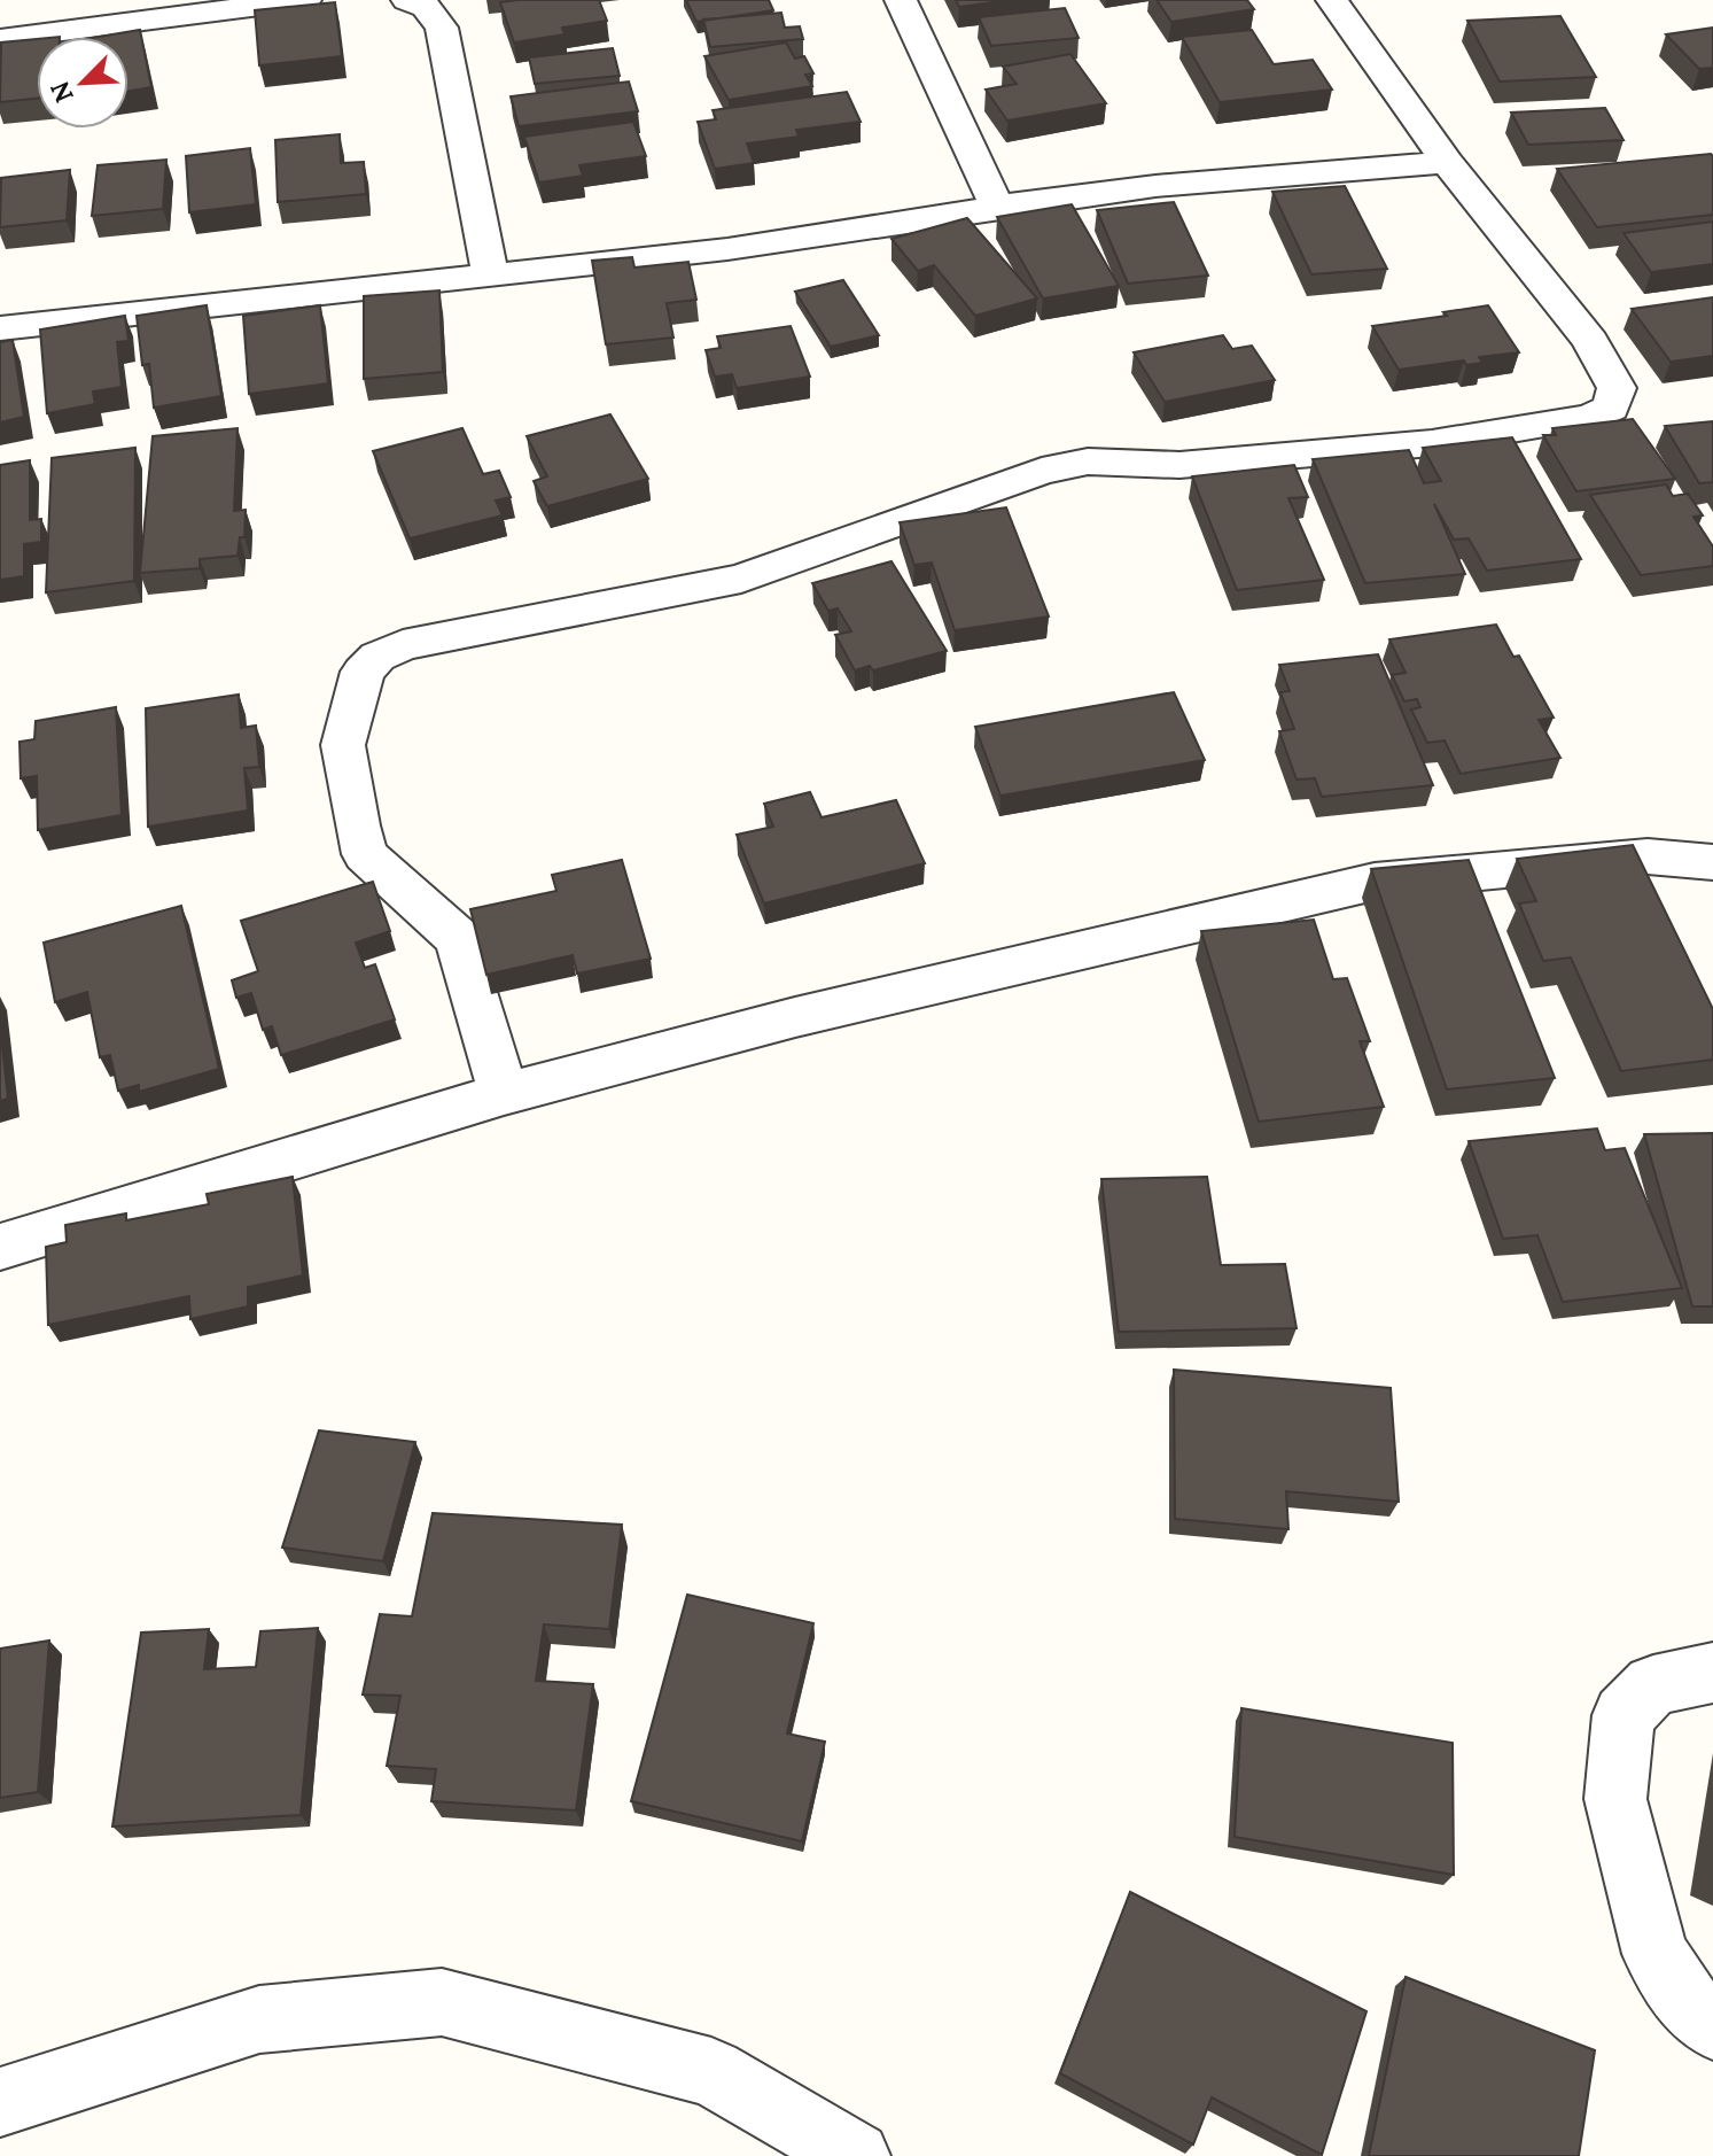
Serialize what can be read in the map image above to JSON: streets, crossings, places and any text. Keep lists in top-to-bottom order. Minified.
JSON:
{"north":"bottom left"}
